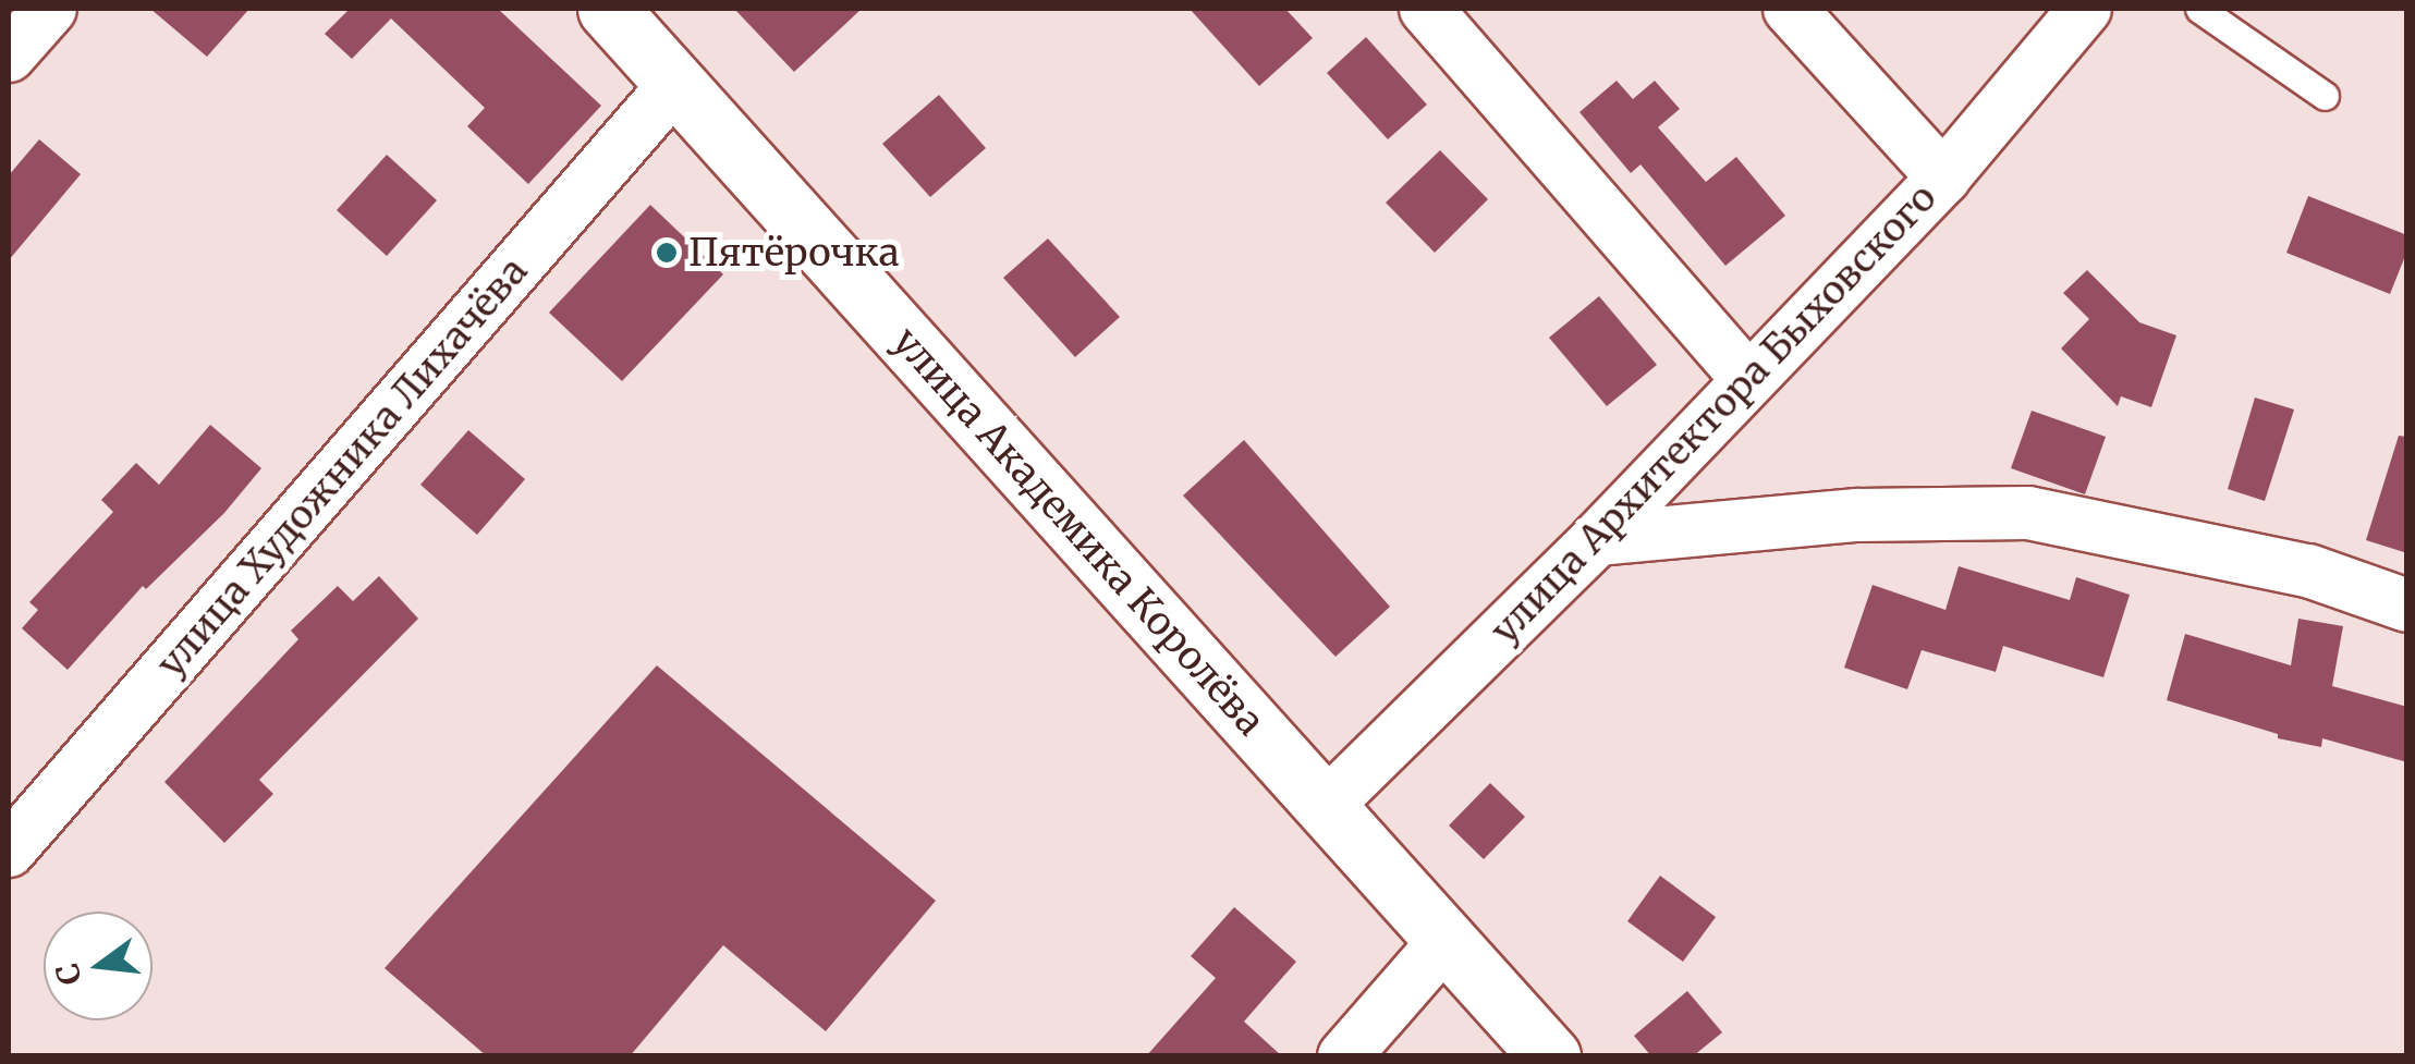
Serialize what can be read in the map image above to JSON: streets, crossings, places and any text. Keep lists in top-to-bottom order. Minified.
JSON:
{"streets":{"street":["улица Архитектора Быховского","улица Художника Лихачёва","улица Академика Королёва"]},"crossings":[["улица Архитектора Быховского","улица Академика Королёва"],["улица Художника Лихачёва","улица Академика Королёва"]],"places":["Пятёрочка"],"north":"left"}
